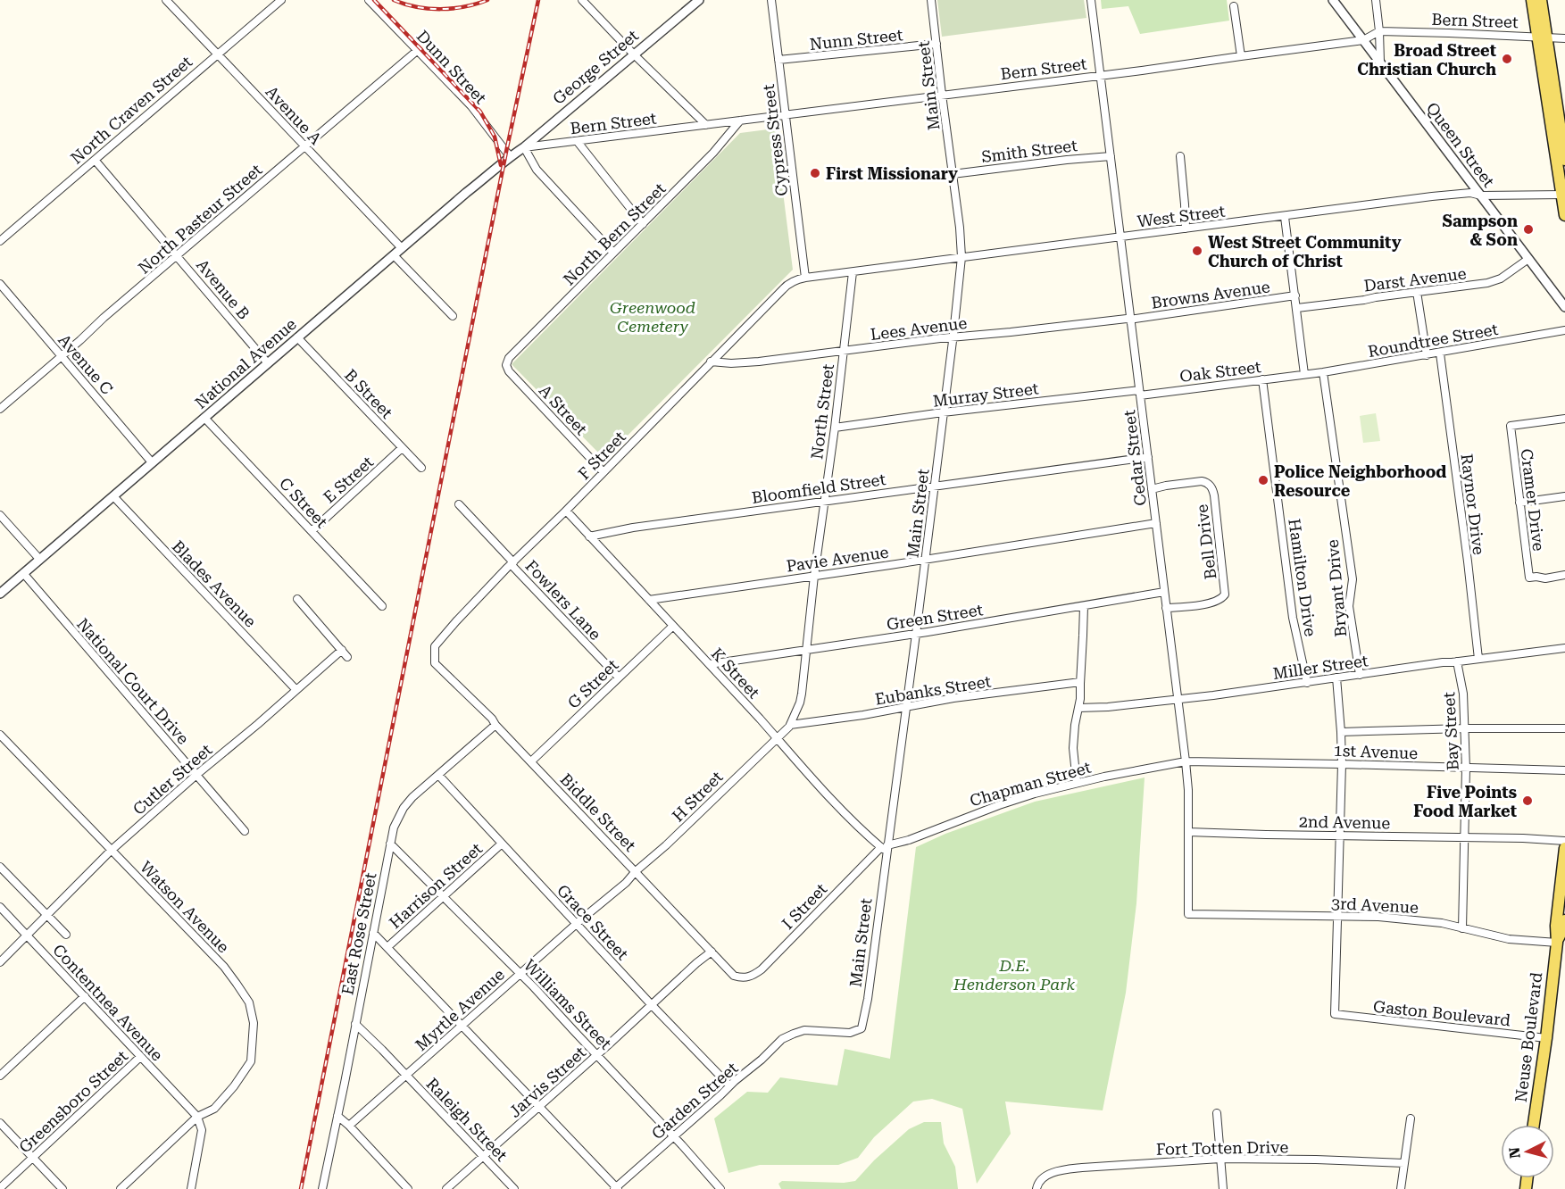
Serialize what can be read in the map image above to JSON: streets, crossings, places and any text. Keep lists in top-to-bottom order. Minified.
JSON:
{"streets":{"main road":["Neuse Boulevard"],"street":["Bern Street","Nunn Street","Dunn Street","George Street","Main Street","North Craven Street","Avenue A","Cypress Street","Queen Street","Smith Street","West Street","North Pasteur Street","North Bern Street","Darst Avenue","Avenue B","Browns Avenue","Lees Avenue","Roundtree Street","National Avenue","Avenue C","Oak Street","B Street","Murray Street","A Street","North Street","F Street","Cedar Street","E Street","Bloomfield Street","Cramer Drive","C Street","Raynor Drive","Bell Drive","Pavie Avenue","Hamilton Drive","Blades Avenue","Bryant Drive","Fowlers Lane","Green Street","Miller Street","K Street","National Court Drive","G Street","Eubanks Street","Bay Street","1st Avenue","Cutler Street","Chapman Street","H Street","Biddle Street","2nd Avenue","Harrison Street","3rd Avenue","I Street","Watson Avenue","Grace Street","East Rose Street","Contentnea Avenue","Williams Street","Myrtle Avenue","Gaston Boulevard","Jarvis Street","Garden Street","Greensboro Street","Raleigh Street","Fort Totten Drive"]},"crossings":[["Bern Street","George Street"],["Bern Street","Main Street"],["Bern Street","Cypress Street"],["Bern Street","Queen Street"],["Bern Street","North Bern Street"],["Bern Street","Cedar Street"],["Nunn Street","Main Street"],["Nunn Street","Cypress Street"],["Dunn Street","George Street"],["Dunn Street","North Pasteur Street"],["Dunn Street","National Avenue"],["George Street","National Avenue"],["Main Street","Smith Street"],["Main Street","West Street"],["Main Street","Lees Avenue"],["Main Street","Murray Street"],["Main Street","Bloomfield Street"],["Main Street","Pavie Avenue"],["Main Street","Green Street"],["Main Street","K Street"],["Main Street","Eubanks Street"],["Main Street","Chapman Street"],["Main Street","I Street"],["Main Street","Garden Street"],["North Craven Street","Avenue A"],["North Craven Street","Avenue B"],["Avenue A","North Pasteur Street"],["Avenue A","National Avenue"],["Cypress Street","West Street"],["Cypress Street","F Street"],["Queen Street","West Street"],["Queen Street","Darst Avenue"],["Smith Street","Cedar Street"],["West Street","North Street"],["West Street","F Street"],["West Street","Cedar Street"],["North Pasteur Street","Avenue B"],["North Pasteur Street","Avenue C"],["North Bern Street","A Street"],["Avenue B","National Avenue"],["Browns Avenue","Lees Avenue"],["Browns Avenue","Cedar Street"],["Lees Avenue","North Street"],["Lees Avenue","F Street"],["Lees Avenue","Cedar Street"],["Roundtree Street","Oak Street"],["Roundtree Street","Raynor Drive"],["Roundtree Street","Bryant Drive"],["National Avenue","Avenue C"],["National Avenue","B Street"],["National Avenue","C Street"],["National Avenue","Blades Avenue"],["National Avenue","National Court Drive"],["Oak Street","Murray Street"],["Oak Street","Cedar Street"],["Oak Street","Hamilton Drive"],["B Street","E Street"],["Murray Street","North Street"],["Murray Street","Cedar Street"],["A Street","F Street"],["North Street","Bloomfield Street"],["North Street","Pavie Avenue"],["North Street","Green Street"],["North Street","K Street"],["North Street","Eubanks Street"],["North Street","H Street"],["F Street","Fowlers Lane"],["F Street","K Street"],["F Street","Biddle Street"],["Cedar Street","Bloomfield Street"],["Cedar Street","Bell Drive"],["Cedar Street","Pavie Avenue"],["Cedar Street","Green Street"],["Cedar Street","Miller Street"],["Cedar Street","1st Avenue"],["Cedar Street","Chapman Street"],["Cedar Street","2nd Avenue"],["Cedar Street","3rd Avenue"],["E Street","C Street"],["Bloomfield Street","K Street"],["Raynor Drive","Miller Street"],["Pavie Avenue","K Street"],["Hamilton Drive","Miller Street"],["Blades Avenue","Cutler Street"],["Bryant Drive","Miller Street"],["Fowlers Lane","G Street"],["Green Street","K Street"],["Miller Street","Bay Street"],["K Street","G Street"],["K Street","Chapman Street"],["K Street","H Street"],["K Street","I Street"],["National Court Drive","Cutler Street"],["G Street","Biddle Street"],["Bay Street","1st Avenue"],["Bay Street","2nd Avenue"],["Bay Street","3rd Avenue"],["1st Avenue","Chapman Street"],["Cutler Street","Watson Avenue"],["Cutler Street","Contentnea Avenue"],["Chapman Street","I Street"],["H Street","Biddle Street"],["H Street","Myrtle Avenue"],["Biddle Street","I Street"],["Biddle Street","East Rose Street"],["Biddle Street","Myrtle Avenue"],["Biddle Street","Jarvis Street"],["Harrison Street","Grace Street"],["Harrison Street","Williams Street"],["3rd Avenue","Gaston Boulevard"],["3rd Avenue","Neuse Boulevard"],["Watson Avenue","Contentnea Avenue"],["Grace Street","East Rose Street"],["Grace Street","Myrtle Avenue"],["Grace Street","Jarvis Street"],["Grace Street","Garden Street"],["East Rose Street","Williams Street"],["East Rose Street","Raleigh Street"],["Contentnea Avenue","Greensboro Street"],["Williams Street","Myrtle Avenue"],["Williams Street","Jarvis Street"],["Williams Street","Garden Street"],["Myrtle Avenue","Raleigh Street"],["Gaston Boulevard","Neuse Boulevard"],["Jarvis Street","Raleigh Street"]],"parks":["Greenwood Cemetery","D.E. Henderson Park"],"places":["Broad Street Christian Church","First Missionary","Sampson & Son","West Street Community Church of Christ","Police Neighborhood Resource","Five Points Food Market"],"north":"left"}
